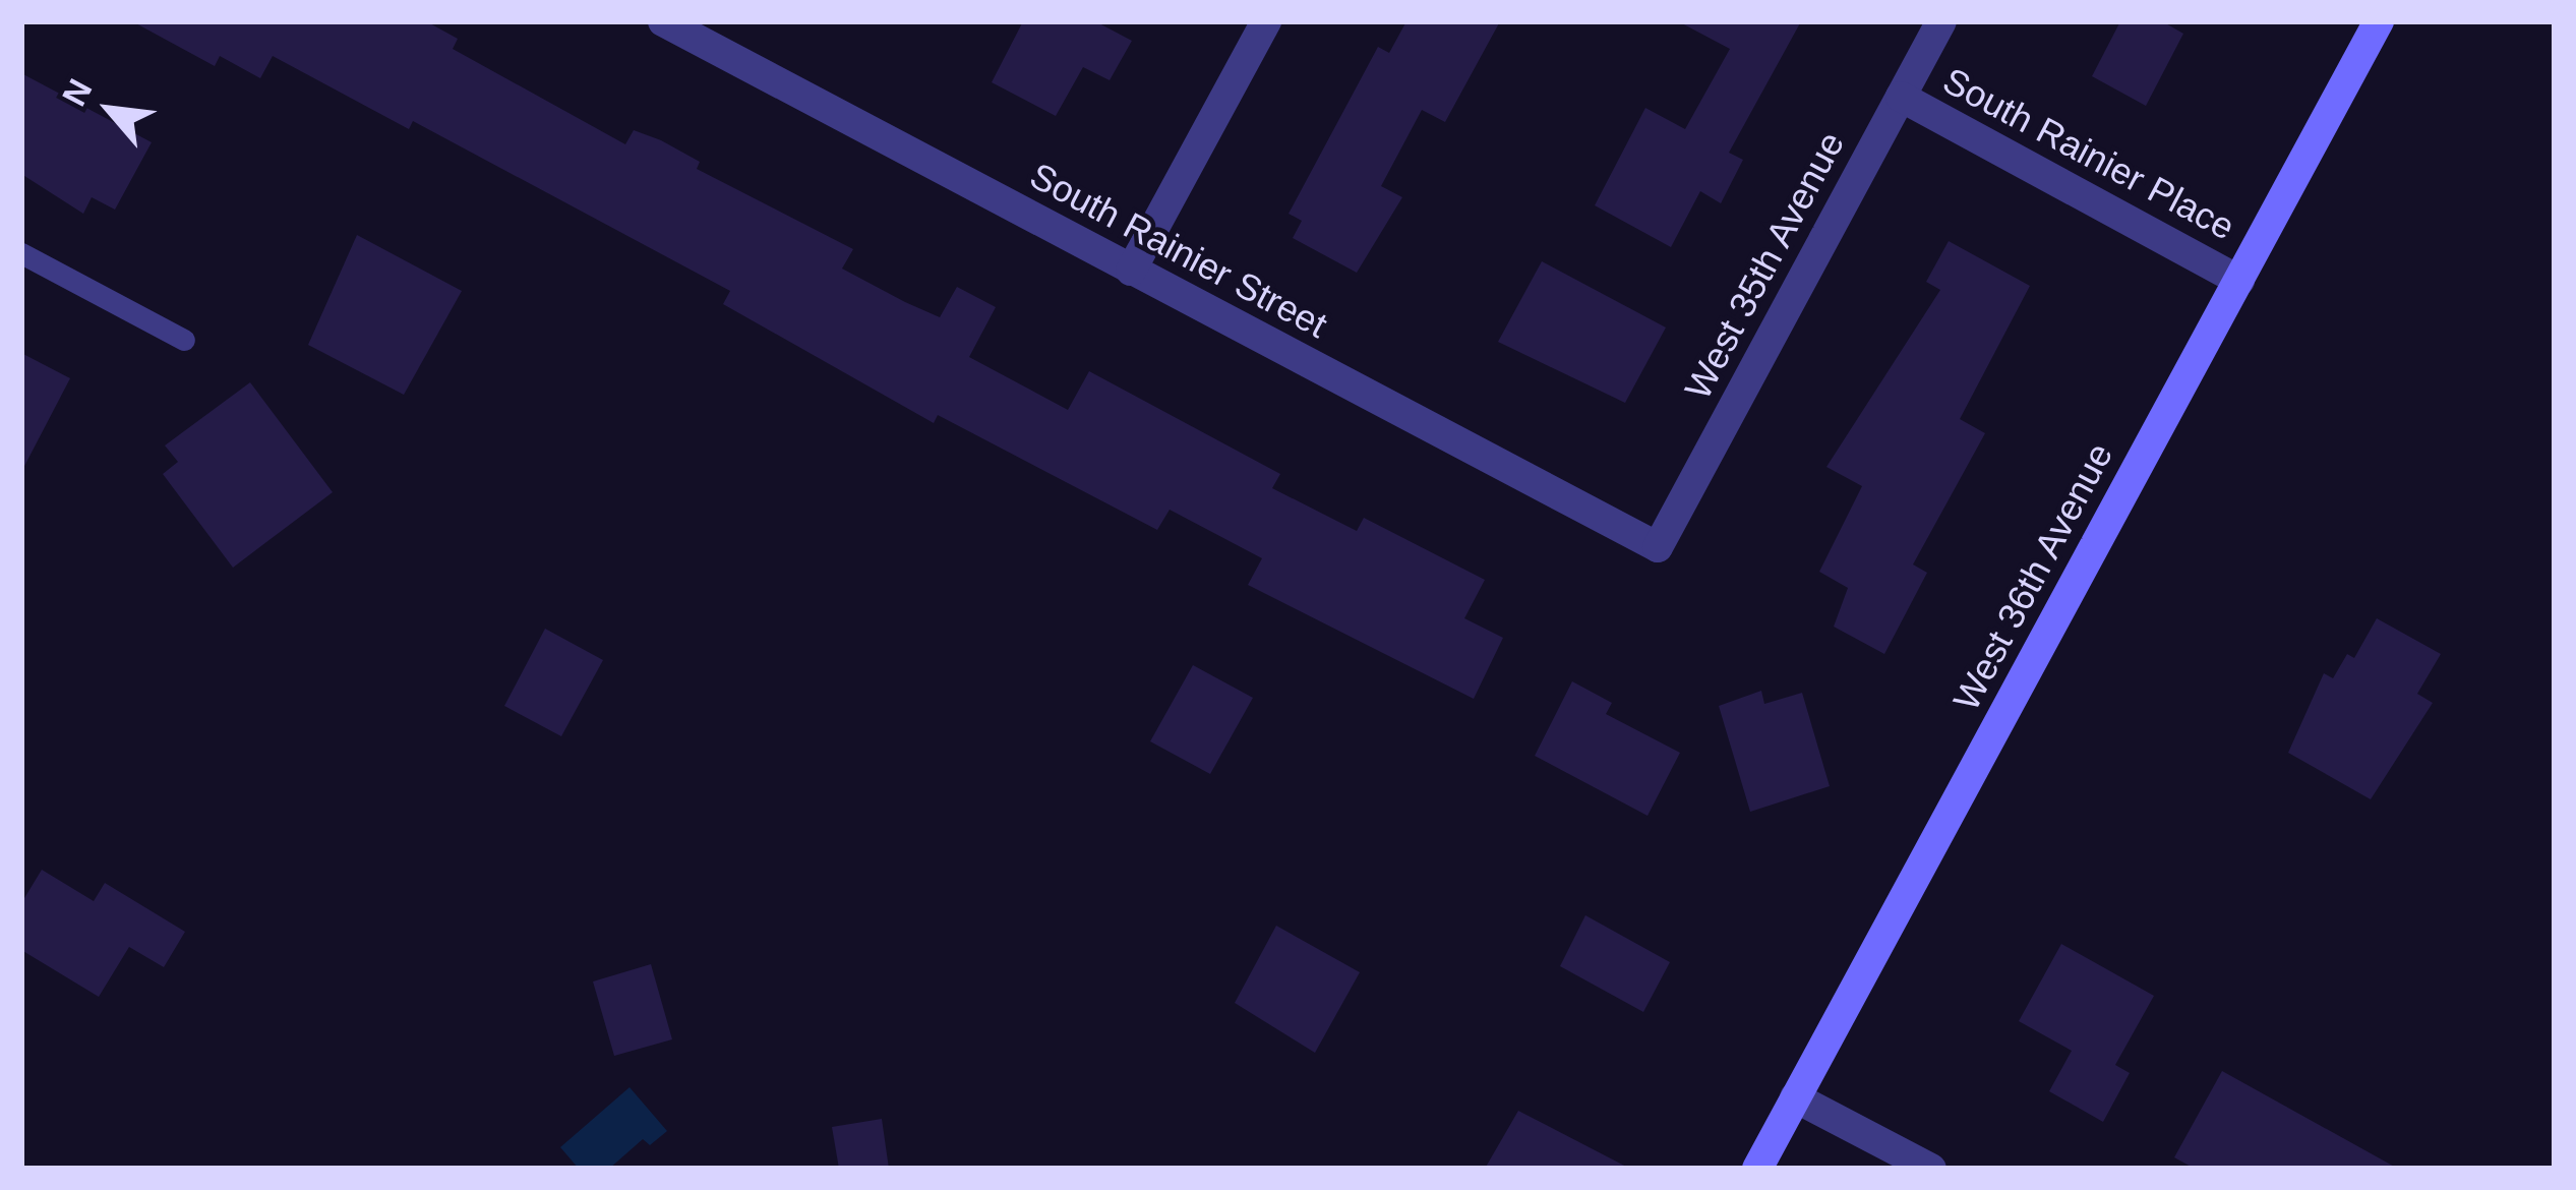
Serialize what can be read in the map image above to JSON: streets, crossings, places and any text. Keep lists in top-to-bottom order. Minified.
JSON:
{"streets":{"street":["South Rainier Place","South Rainier Street","West 35th Avenue","West 36th Avenue"]},"crossings":[["South Rainier Place","West 35th Avenue"],["South Rainier Place","West 36th Avenue"],["South Rainier Street","West 35th Avenue"]],"north":"top left"}
